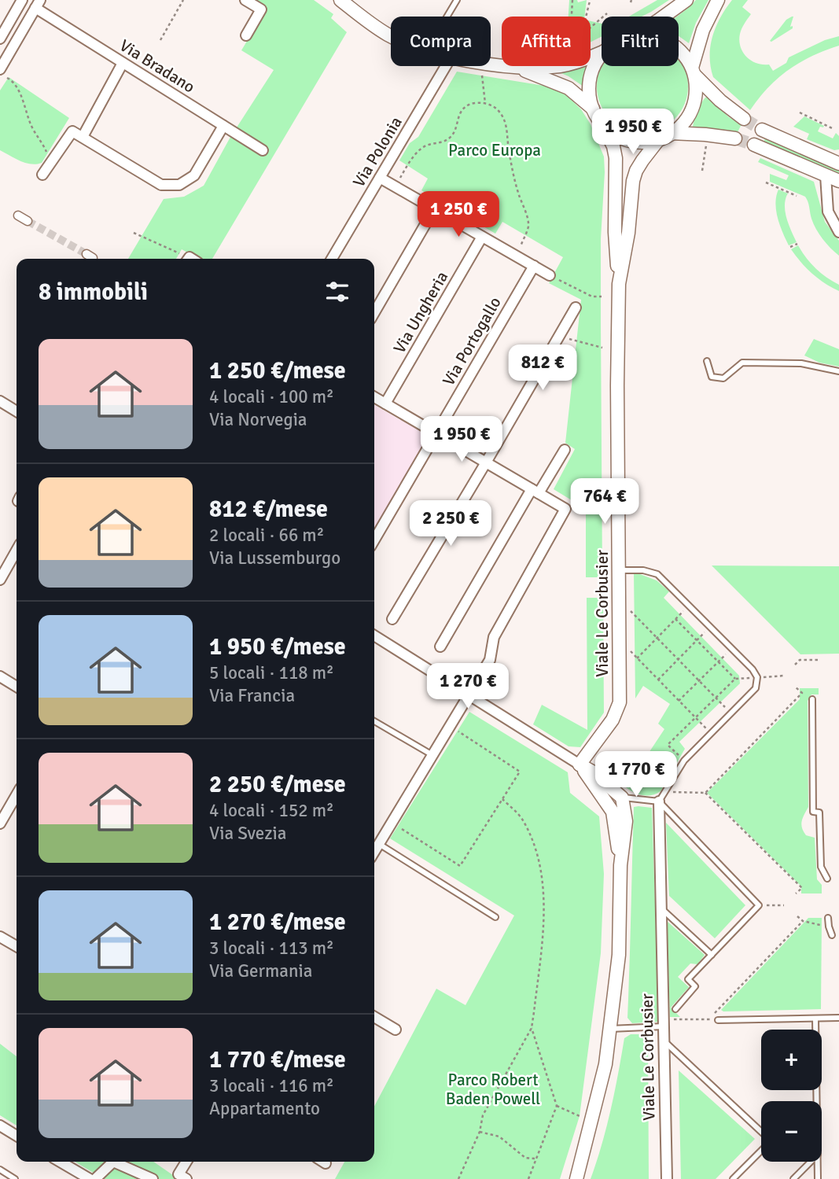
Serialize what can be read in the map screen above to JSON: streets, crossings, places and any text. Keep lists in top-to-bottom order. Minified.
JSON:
{"streets":{"street":["Via Bradano","Via Polonia","Via Ungheria","Via Portogallo","Viale Le Corbusier"]},"parks":["Parco Europa","Parco Robert Baden Powell"],"page":{"chip":["Compra","Affitta","Filtri"],"price":["1 950 €","1 250 €","812 €","1 950 €","764 €","2 250 €","1 270 €","1 770 €"],"heading":"8 immobili","list":[{"name":"1 250 €/mese","note":"4 locali · 100 m² · Via Norvegia"},{"name":"812 €/mese","note":"2 locali · 66 m² · Via Lussemburgo"},{"name":"1 950 €/mese","note":"5 locali · 118 m² · Via Francia"},{"name":"2 250 €/mese","note":"4 locali · 152 m² · Via Svezia"},{"name":"1 270 €/mese","note":"3 locali · 113 m² · Via Germania"},{"name":"1 770 €/mese","note":"3 locali · 116 m² · Appartamento"}],"map_buttons":["+","−"]}}
